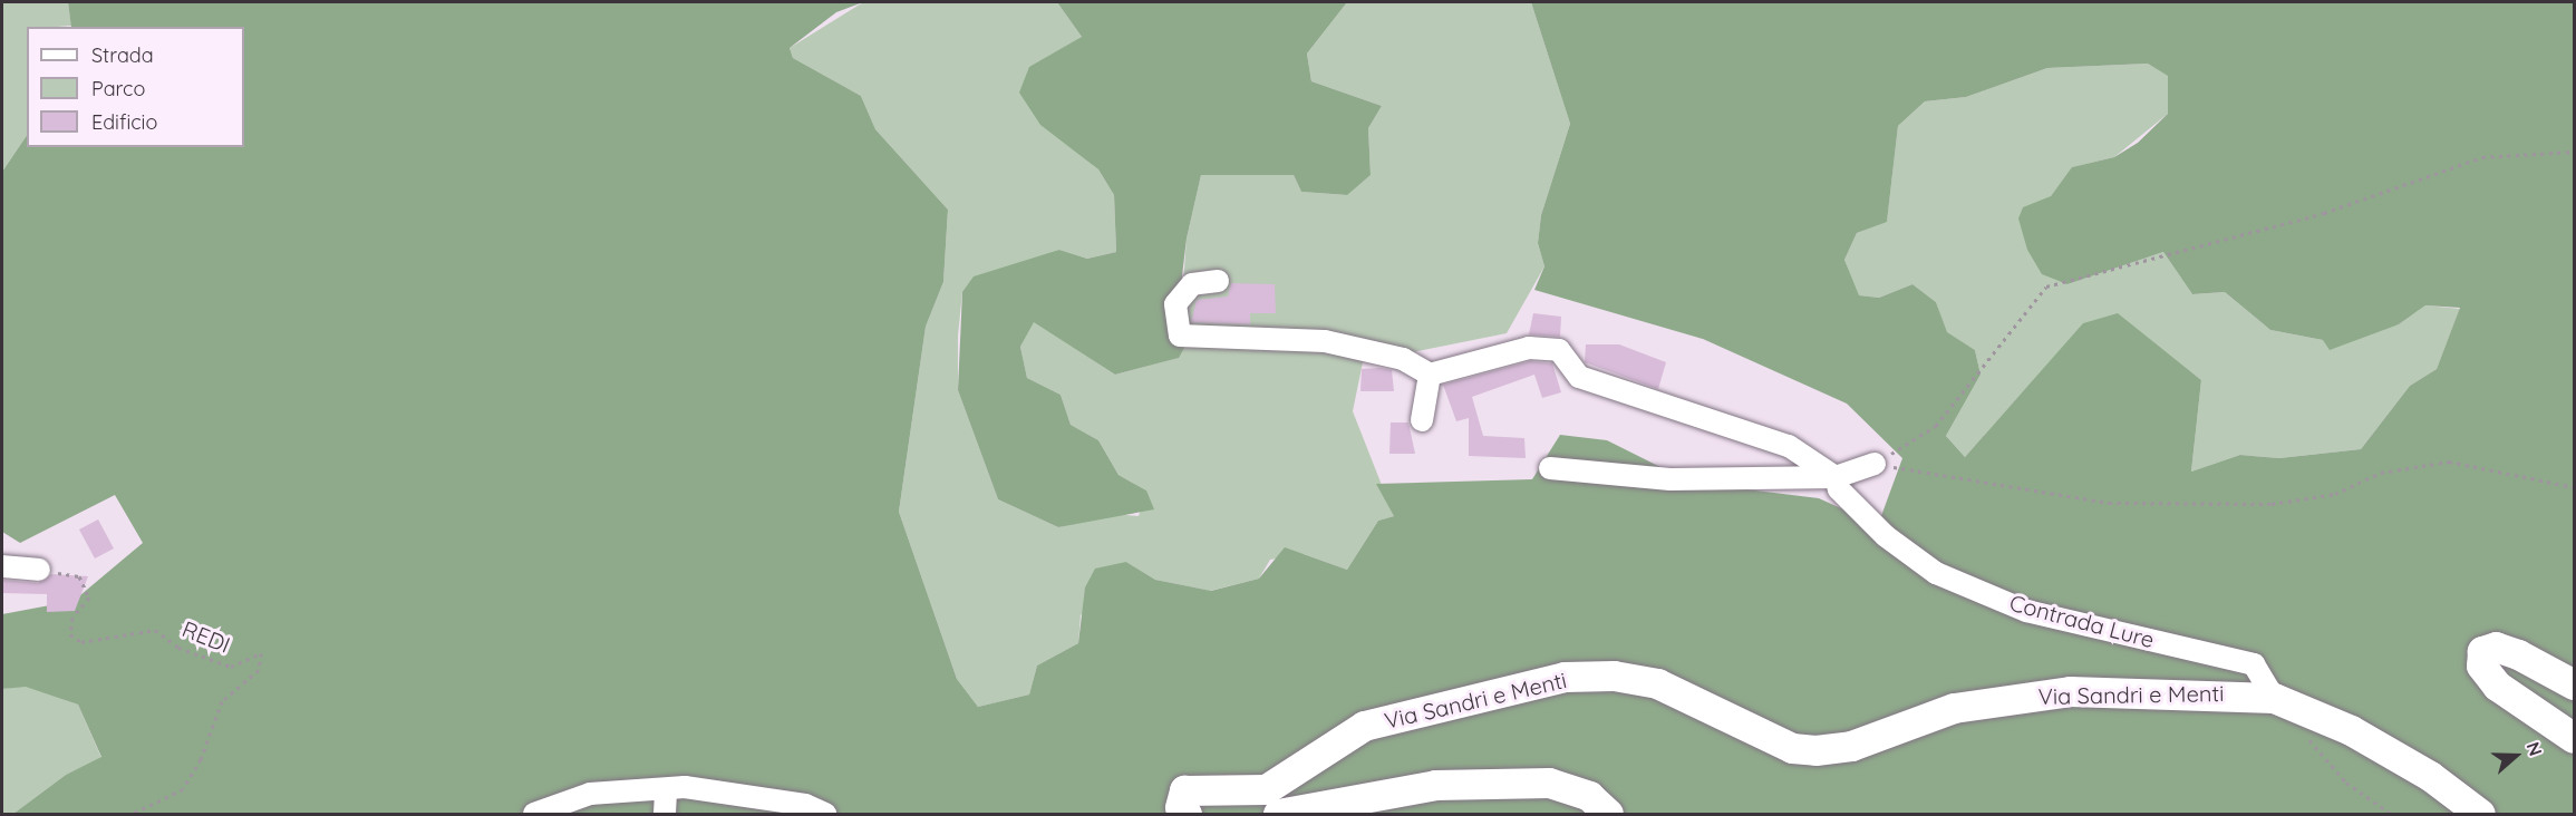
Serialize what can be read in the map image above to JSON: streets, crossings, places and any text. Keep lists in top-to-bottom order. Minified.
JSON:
{"streets":{"main road":["Via Sandri e Menti"],"street":["Contrada Lure"],"path":["REDI"]},"crossings":[["Contrada Lure","Via Sandri e Menti"]],"legend":["Strada","Parco","Edificio"],"north":"right"}
